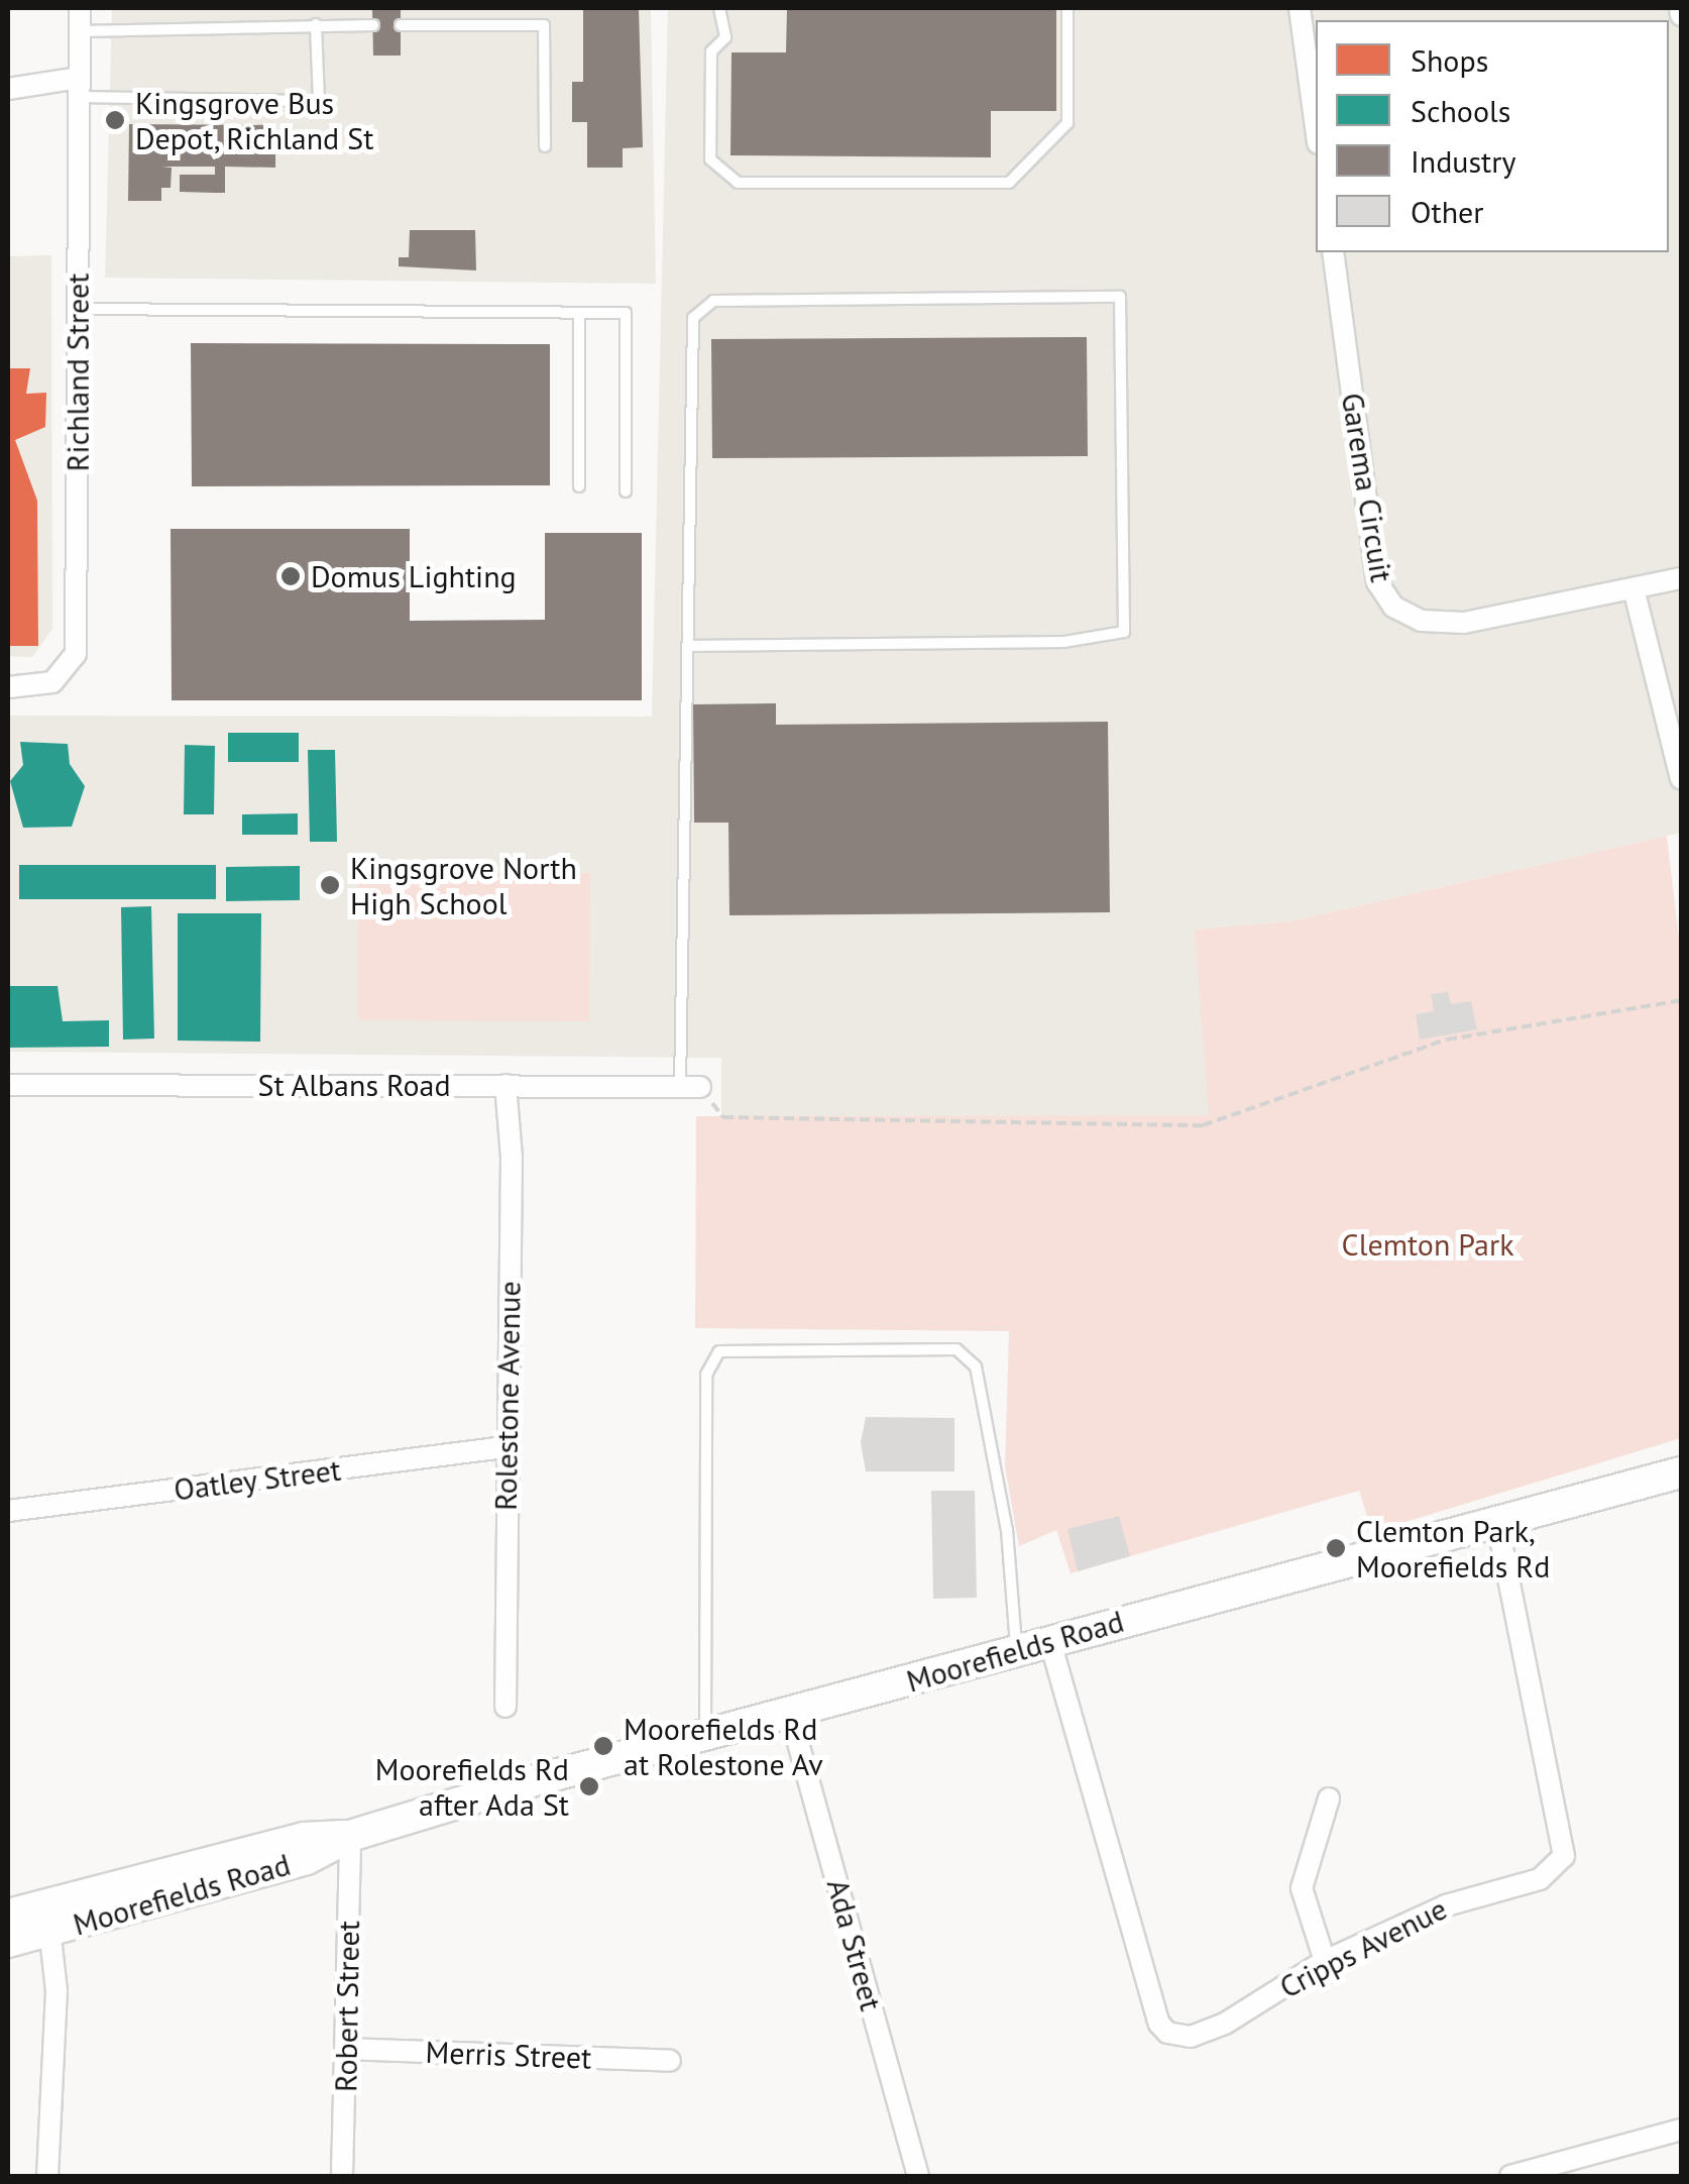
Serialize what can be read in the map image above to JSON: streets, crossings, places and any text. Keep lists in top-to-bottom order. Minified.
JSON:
{"streets":{"main road":["Moorefields Road"],"street":["Richland Street","Garema Circuit","St Albans Road","Rolestone Avenue","Oatley Street","Ada Street","Cripps Avenue","Robert Street","Merris Street"]},"crossings":[["St Albans Road","Rolestone Avenue"],["Rolestone Avenue","Oatley Street"],["Moorefields Road","Ada Street"],["Moorefields Road","Cripps Avenue"],["Moorefields Road","Robert Street"],["Robert Street","Merris Street"]],"parks":["Clemton Park"],"places":["Kingsgrove Bus Depot, Richland St","Domus Lighting","Kingsgrove North High School","Clemton Park, Moorefields Rd","Moorefields Rd at Rolestone Av","Moorefields Rd after Ada St"],"legend":["Shops","Schools","Industry","Other"]}
